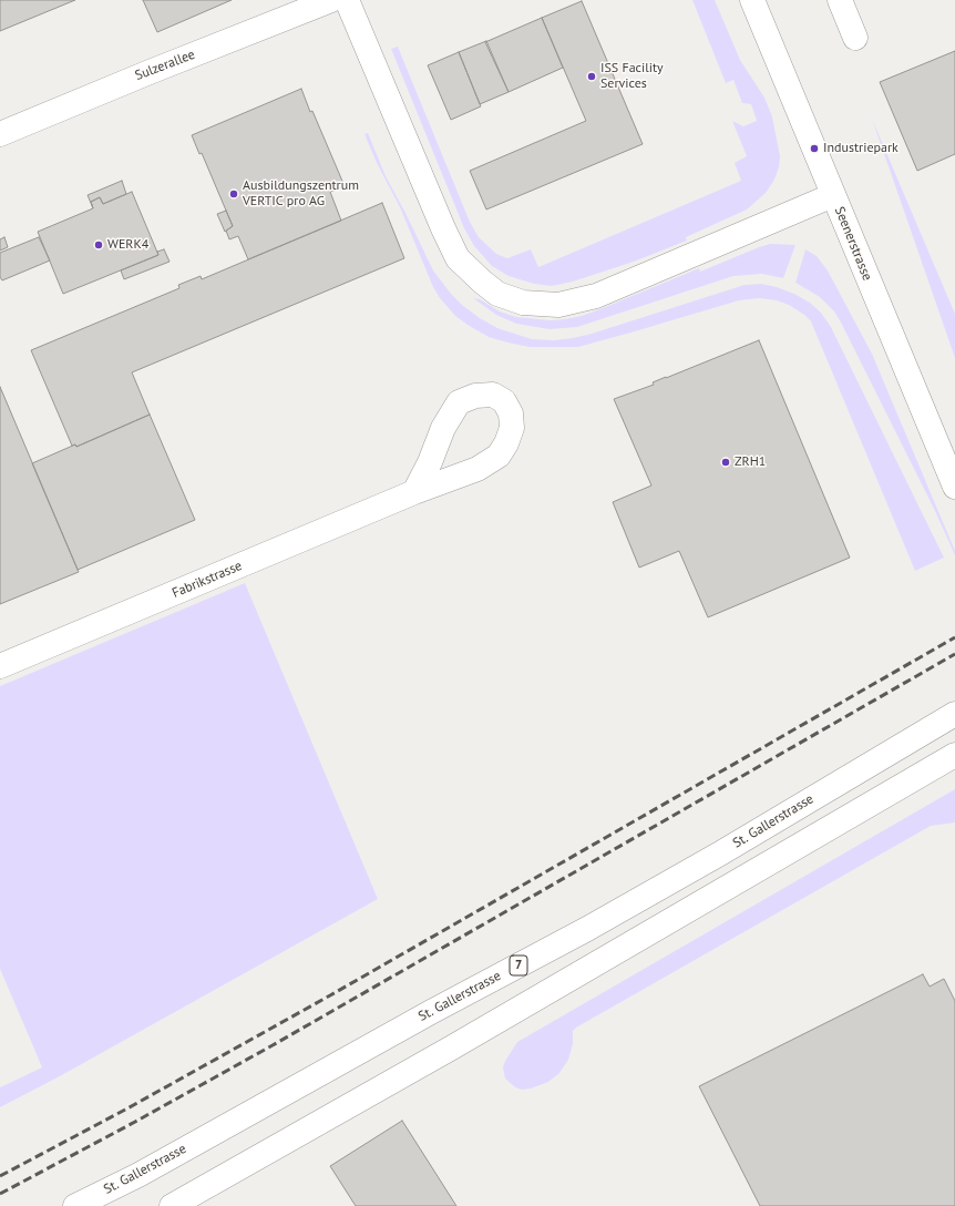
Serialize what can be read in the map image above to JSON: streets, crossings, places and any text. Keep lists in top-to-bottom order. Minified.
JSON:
{"streets":{"main road":["Sulzerallee","Seenerstrasse","Fabrikstrasse","St. Gallerstrasse","7"]},"places":["ISS Facility Services","Industriepark","Ausbildungszentrum VERTIC pro AG","WERK4","ZRH1"]}
